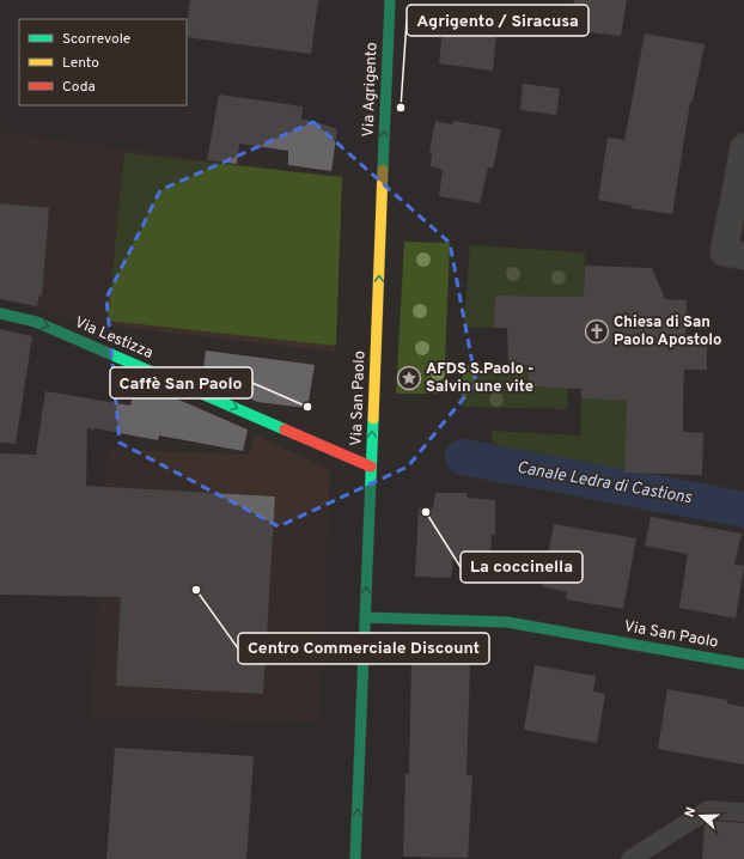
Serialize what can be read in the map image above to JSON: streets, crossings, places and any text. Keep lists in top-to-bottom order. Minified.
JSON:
{"streets":{"main road":["Via Agrigento","Via Lestizza","Via San Paolo"]},"crossings":[["Via Agrigento","Via San Paolo"],["Via Lestizza","Via San Paolo"]],"one_way":["Via Agrigento","Via Lestizza","Via San Paolo"],"water":["Canale Ledra di Castions"],"places":{"other":["Agrigento / Siracusa","Caffè San Paolo","La coccinella","Centro Commerciale Discount"],"church":["Chiesa di San Paolo Apostolo"],"place":["AFDS S.Paolo - Salvin une vite"]},"legend":["Scorrevole","Lento","Coda"],"north":"left"}
